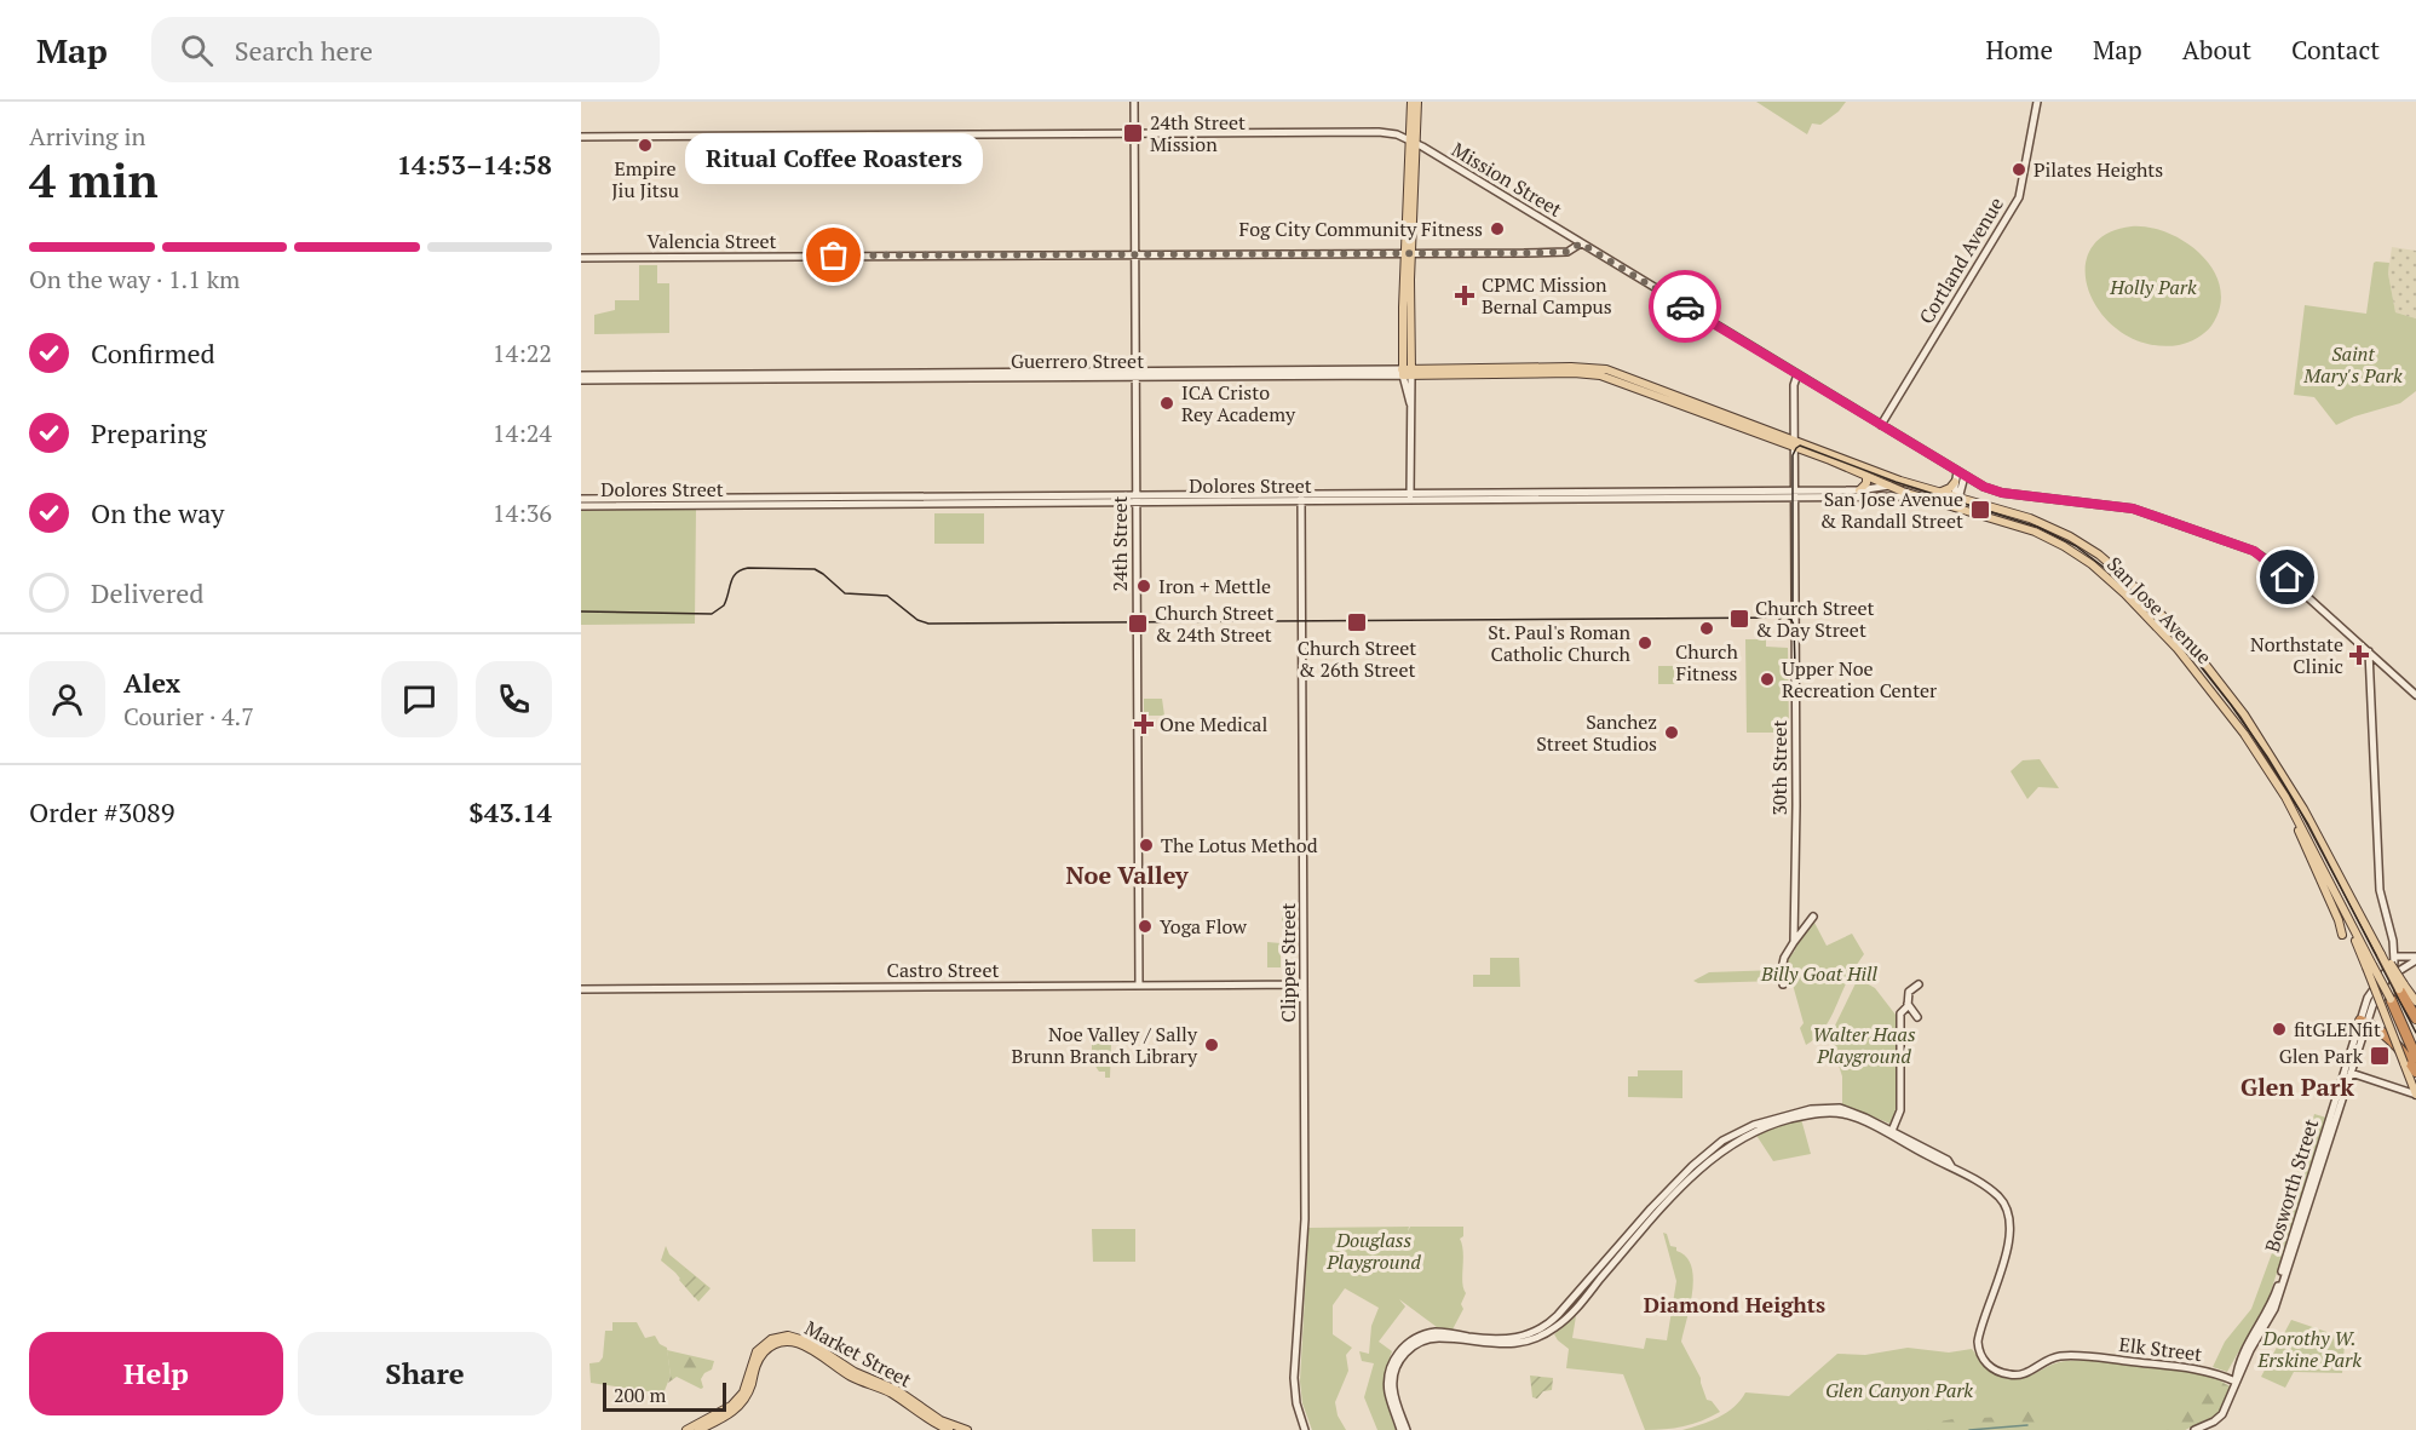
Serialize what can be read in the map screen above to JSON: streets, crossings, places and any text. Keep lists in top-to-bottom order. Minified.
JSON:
{"streets":{"main road":["Mission Street","Valencia Street","Cortland Avenue","Guerrero Street","Dolores Street","24th Street","San Jose Avenue","30th Street","Clipper Street","Castro Street","Bosworth Street","Elk Street","Market Street"]},"crossings":[["Mission Street","Valencia Street"],["Mission Street","Cortland Avenue"],["Mission Street","24th Street"],["Mission Street","30th Street"],["Mission Street","Bosworth Street"],["Valencia Street","24th Street"],["Guerrero Street","24th Street"],["Guerrero Street","San Jose Avenue"],["Dolores Street","24th Street"],["Dolores Street","San Jose Avenue"],["Dolores Street","30th Street"],["Dolores Street","Clipper Street"],["24th Street","Castro Street"],["San Jose Avenue","30th Street"],["Clipper Street","Castro Street"],["Bosworth Street","Elk Street"]],"districts":["Noe Valley","Glen Park","Diamond Heights"],"parks":["Holly Park","Saint Mary's Park","Billy Goat Hill","Walter Haas Playground","Douglass Playground","Dorothy W. Erskine Park","Glen Canyon Park"],"places":{"transit":["24th Street Mission","San Jose Avenue & Randall Street","Church Street & Day Street","Church Street & 26th Street","Church Street & 24th Street","Glen Park"],"other":["Empire Jiu Jitsu","Pilates Heights","Fog City Community Fitness","Ritual Coffee Roasters","ICA Cristo Rey Academy","Iron + Mettle","Church Fitness","St. Paul's Roman Catholic Church","Upper Noe Recreation Center","Sanchez Street Studios","The Lotus Method","Yoga Flow","fitGLENfit","Noe Valley / Sally Brunn Branch Library"],"health":["CPMC Mission Bernal Campus","Northstate Clinic","One Medical"]},"scale_bar":"200 m","page":{"header":"Map","search":"Search here","nav":["Home","Map","About","Contact"],"heading":["4 min","Arriving in","14:53–14:58"],"panel":["Alex","Courier · 4.7","Order #3089","$43.14"],"bubble":"Ritual Coffee Roasters","bar":"On the way · 1.1 km","list":[["Confirmed","14:22"],["Preparing","14:24"],["On the way","14:36"],"Delivered"],"buttons":["Help","Share"],"scale":"200 m"}}
